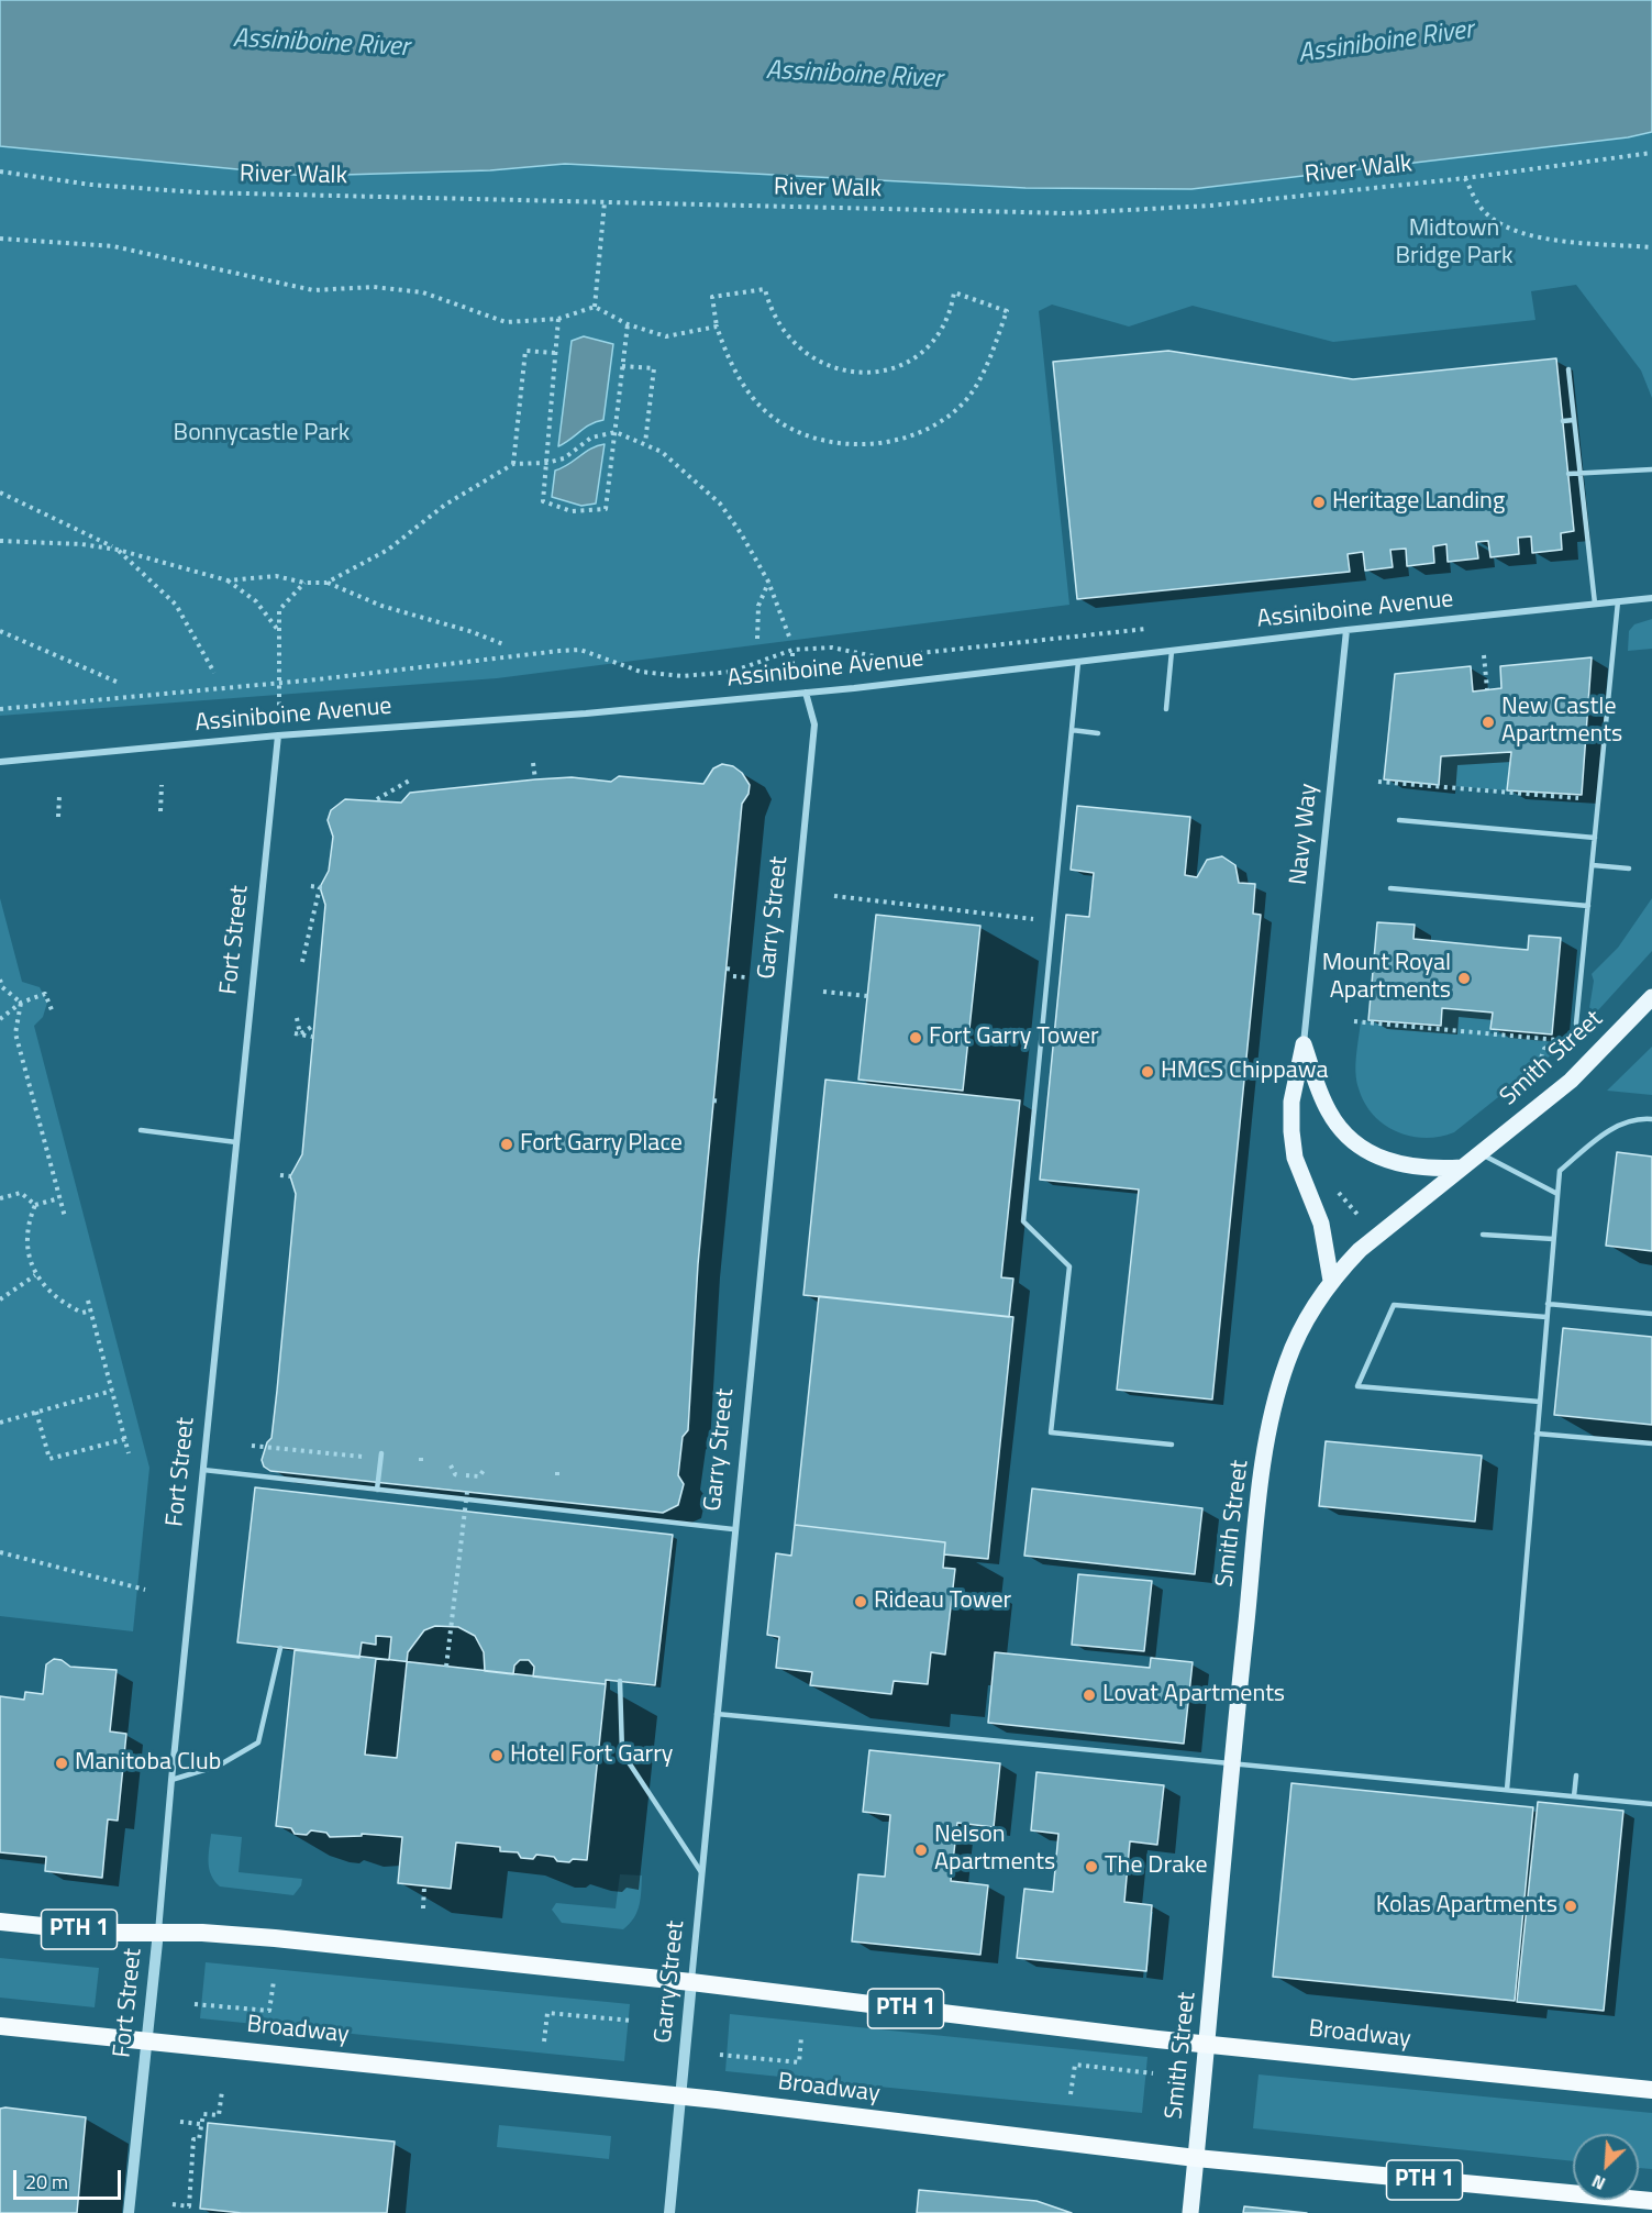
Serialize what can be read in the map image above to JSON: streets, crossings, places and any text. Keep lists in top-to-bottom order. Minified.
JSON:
{"streets":{"highway":["PTH 1","Broadway"],"main road":["Smith Street"],"street":["Assiniboine Avenue","Navy Way","Garry Street","Fort Street"],"path":["River Walk"]},"crossings":[["Assiniboine Avenue","Navy Way"],["Assiniboine Avenue","Garry Street"],["Assiniboine Avenue","Fort Street"],["Garry Street","Broadway"],["Fort Street","Broadway"],["Smith Street","Broadway"]],"water":["Assiniboine River"],"parks":["Midtown Bridge Park","Bonnycastle Park"],"places":["Heritage Landing","New Castle Apartments","Mount Royal Apartments","Fort Garry Tower","HMCS Chippawa","Fort Garry Place","Rideau Tower","Lovat Apartments","Hotel Fort Garry","Manitoba Club","Nelson Apartments","The Drake","Kolas Apartments"],"scale_bar":"20 m","north":"bottom left"}
